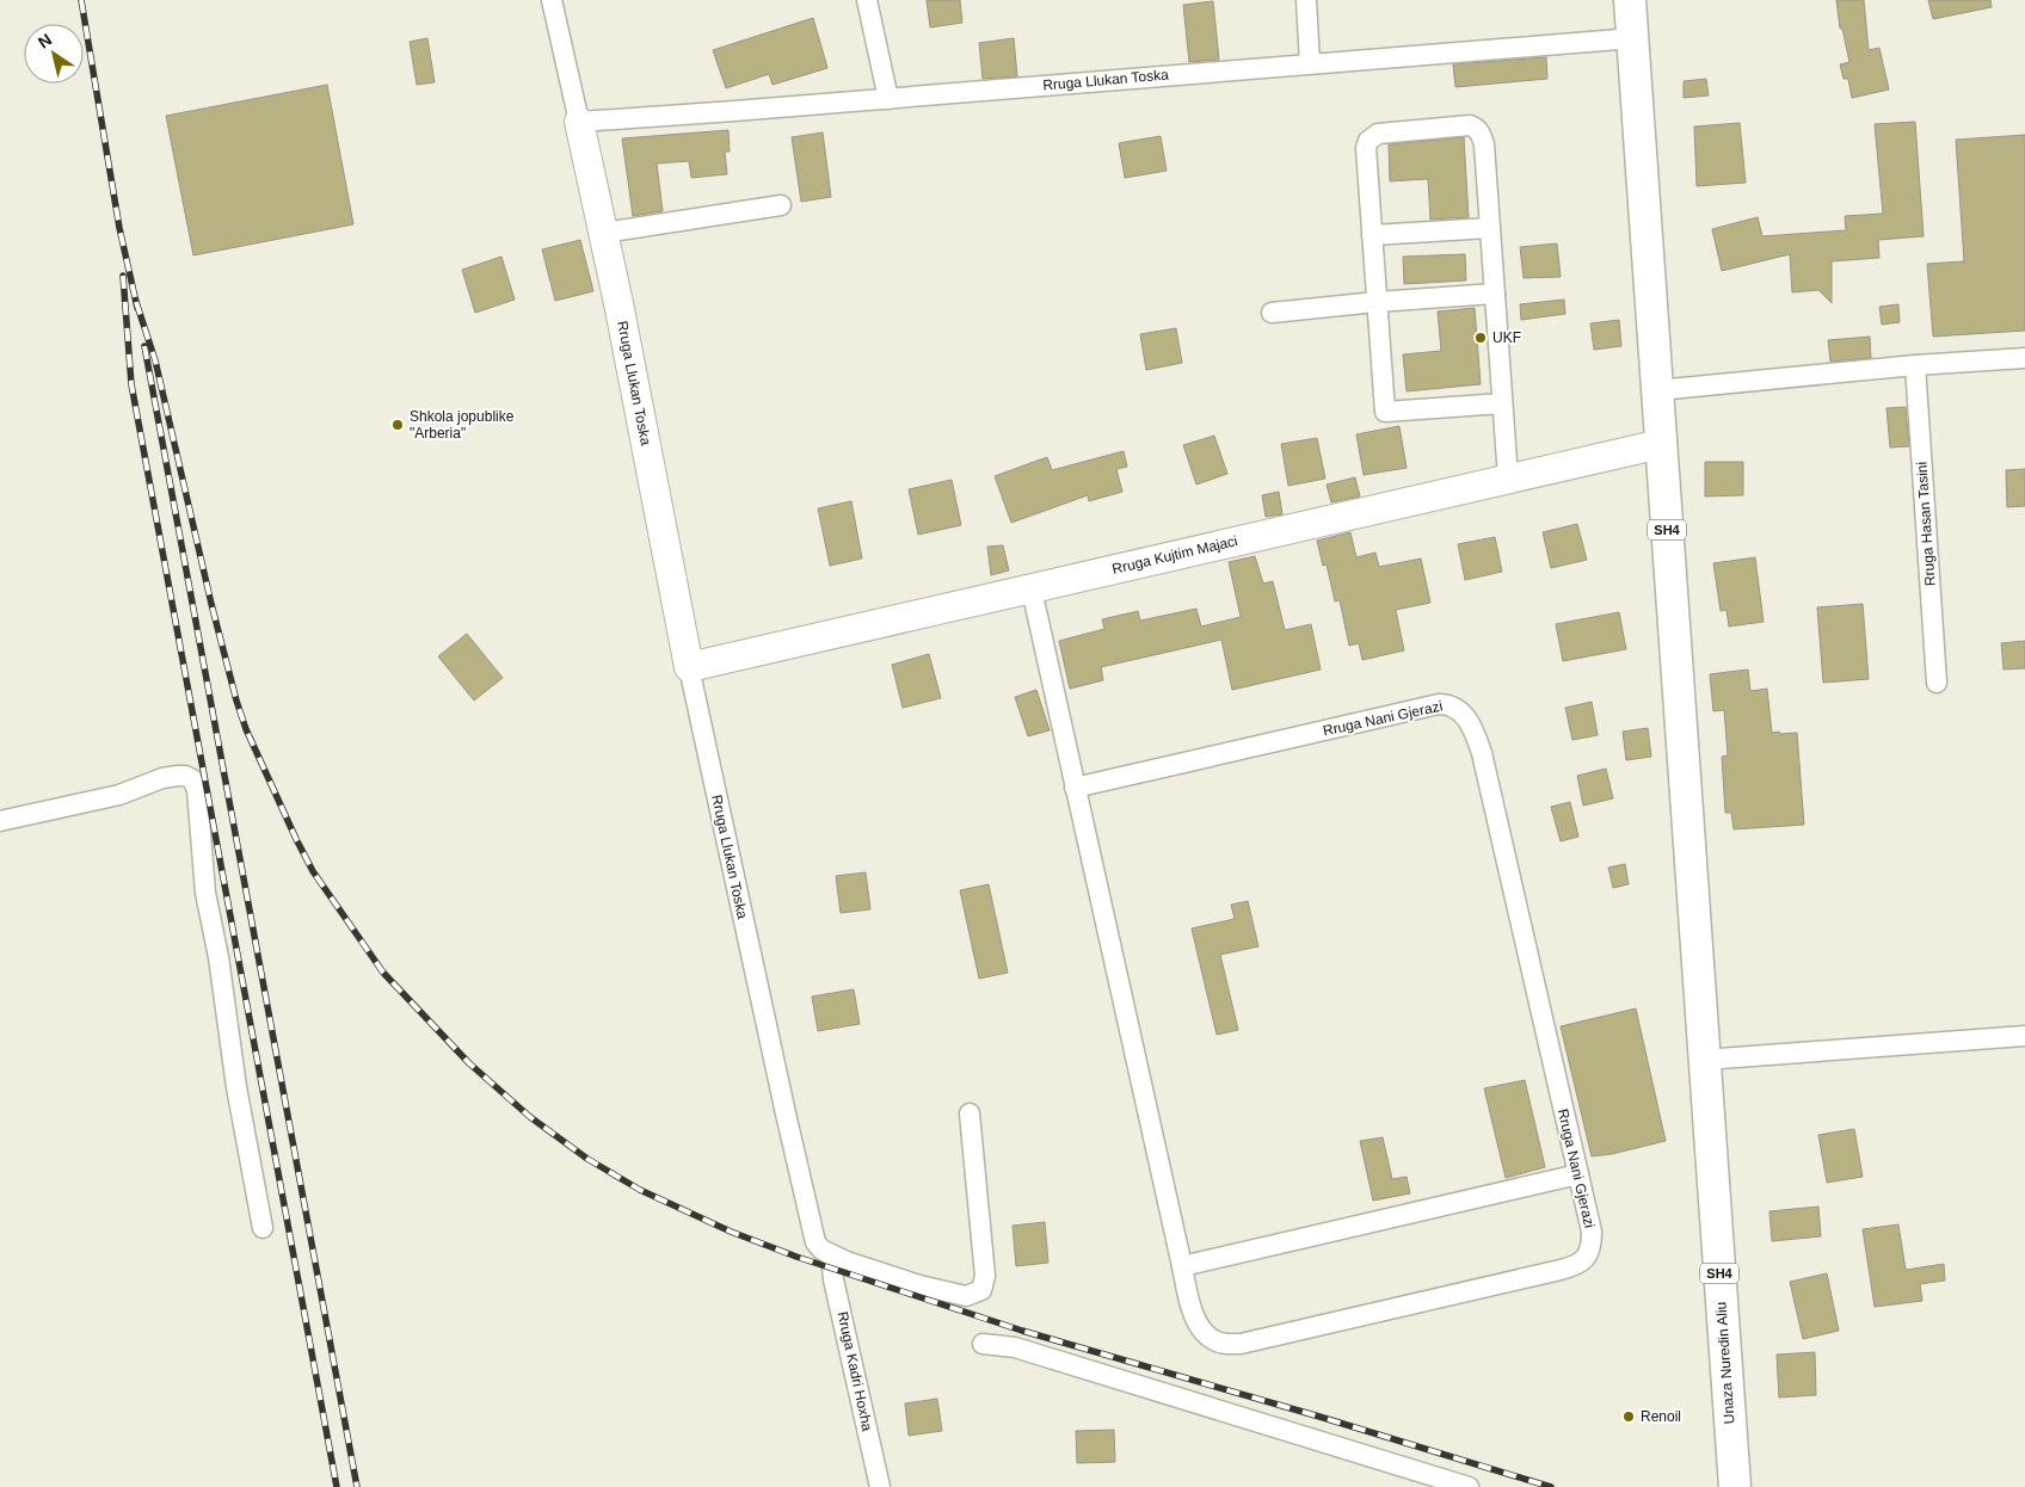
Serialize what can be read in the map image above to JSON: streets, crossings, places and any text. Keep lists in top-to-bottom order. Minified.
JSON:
{"streets":{"main road":["SH4","Unaza Nuredin Aliu"],"street":["Rruga Llukan Toska","Rruga Hasan Tasini","Rruga Kujtim Majaci","Rruga Nani Gjerazi","Rruga Kadri Hoxha"]},"crossings":[["Rruga Llukan Toska","SH4"],["Rruga Llukan Toska","Rruga Kujtim Majaci"],["Rruga Llukan Toska","Rruga Kadri Hoxha"],["SH4","Rruga Kujtim Majaci"],["SH4","Unaza Nuredin Aliu"],["Rruga Kujtim Majaci","Rruga Nani Gjerazi"]],"places":["UKF","Shkola jopublike \"Arberia\"","Renoil"],"north":"top left"}
